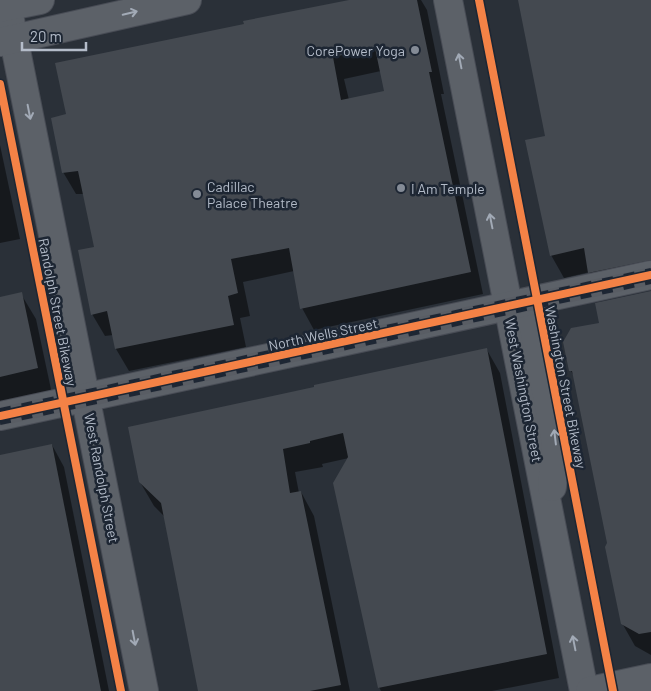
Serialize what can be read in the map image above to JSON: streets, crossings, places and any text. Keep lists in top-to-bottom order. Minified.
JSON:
{"streets":{"main road":["North Wells Street","West Washington Street","West Randolph Street"],"cycle path":["Randolph Street Bikeway","Washington Street Bikeway"]},"crossings":[["North Wells Street","West Washington Street"],["North Wells Street","West Randolph Street"]],"one_way":["West Washington Street","West Randolph Street"],"places":["CorePower Yoga","I Am Temple","Cadillac Palace Theatre"],"scale_bar":"20 m"}
